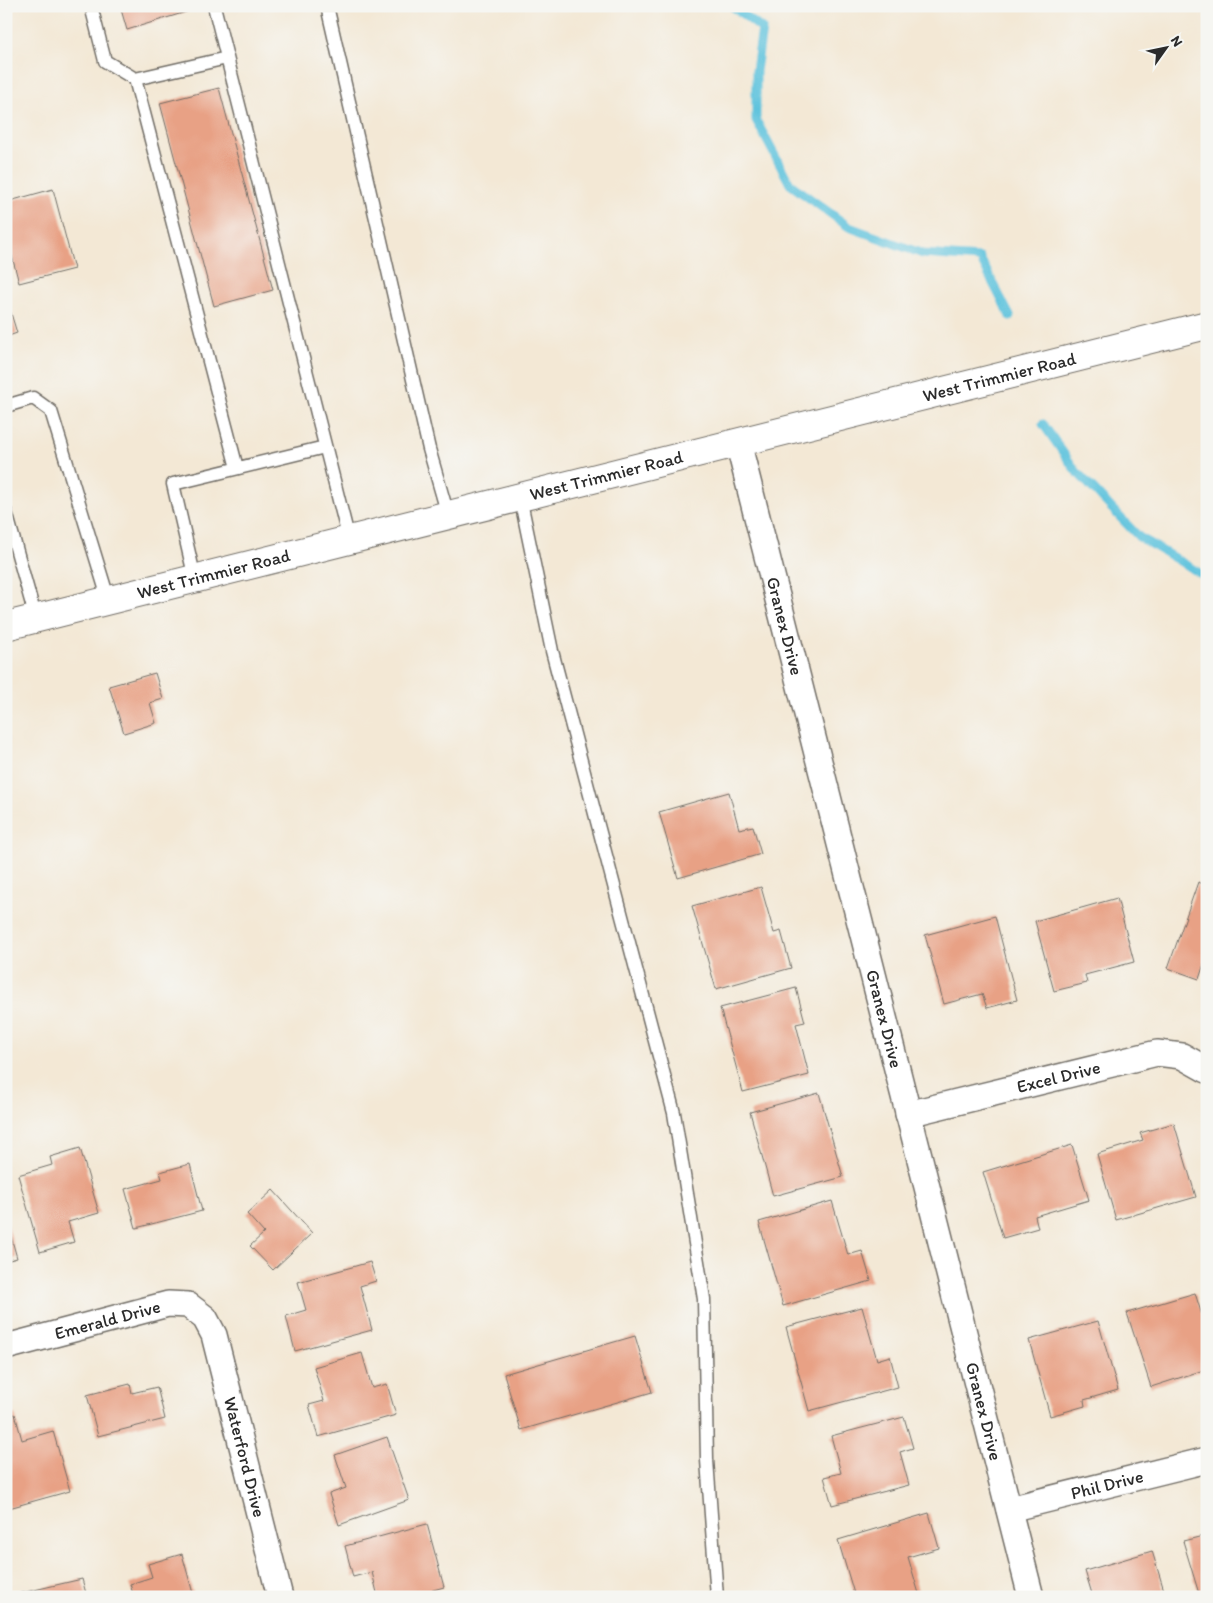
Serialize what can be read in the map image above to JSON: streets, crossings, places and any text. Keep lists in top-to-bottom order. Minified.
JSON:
{"streets":{"main road":["West Trimmier Road"],"street":["Granex Drive","Excel Drive","Emerald Drive","Waterford Drive","Phil Drive"]},"crossings":[["West Trimmier Road","Granex Drive"],["Granex Drive","Excel Drive"],["Granex Drive","Phil Drive"],["Emerald Drive","Waterford Drive"]],"north":"top right"}
